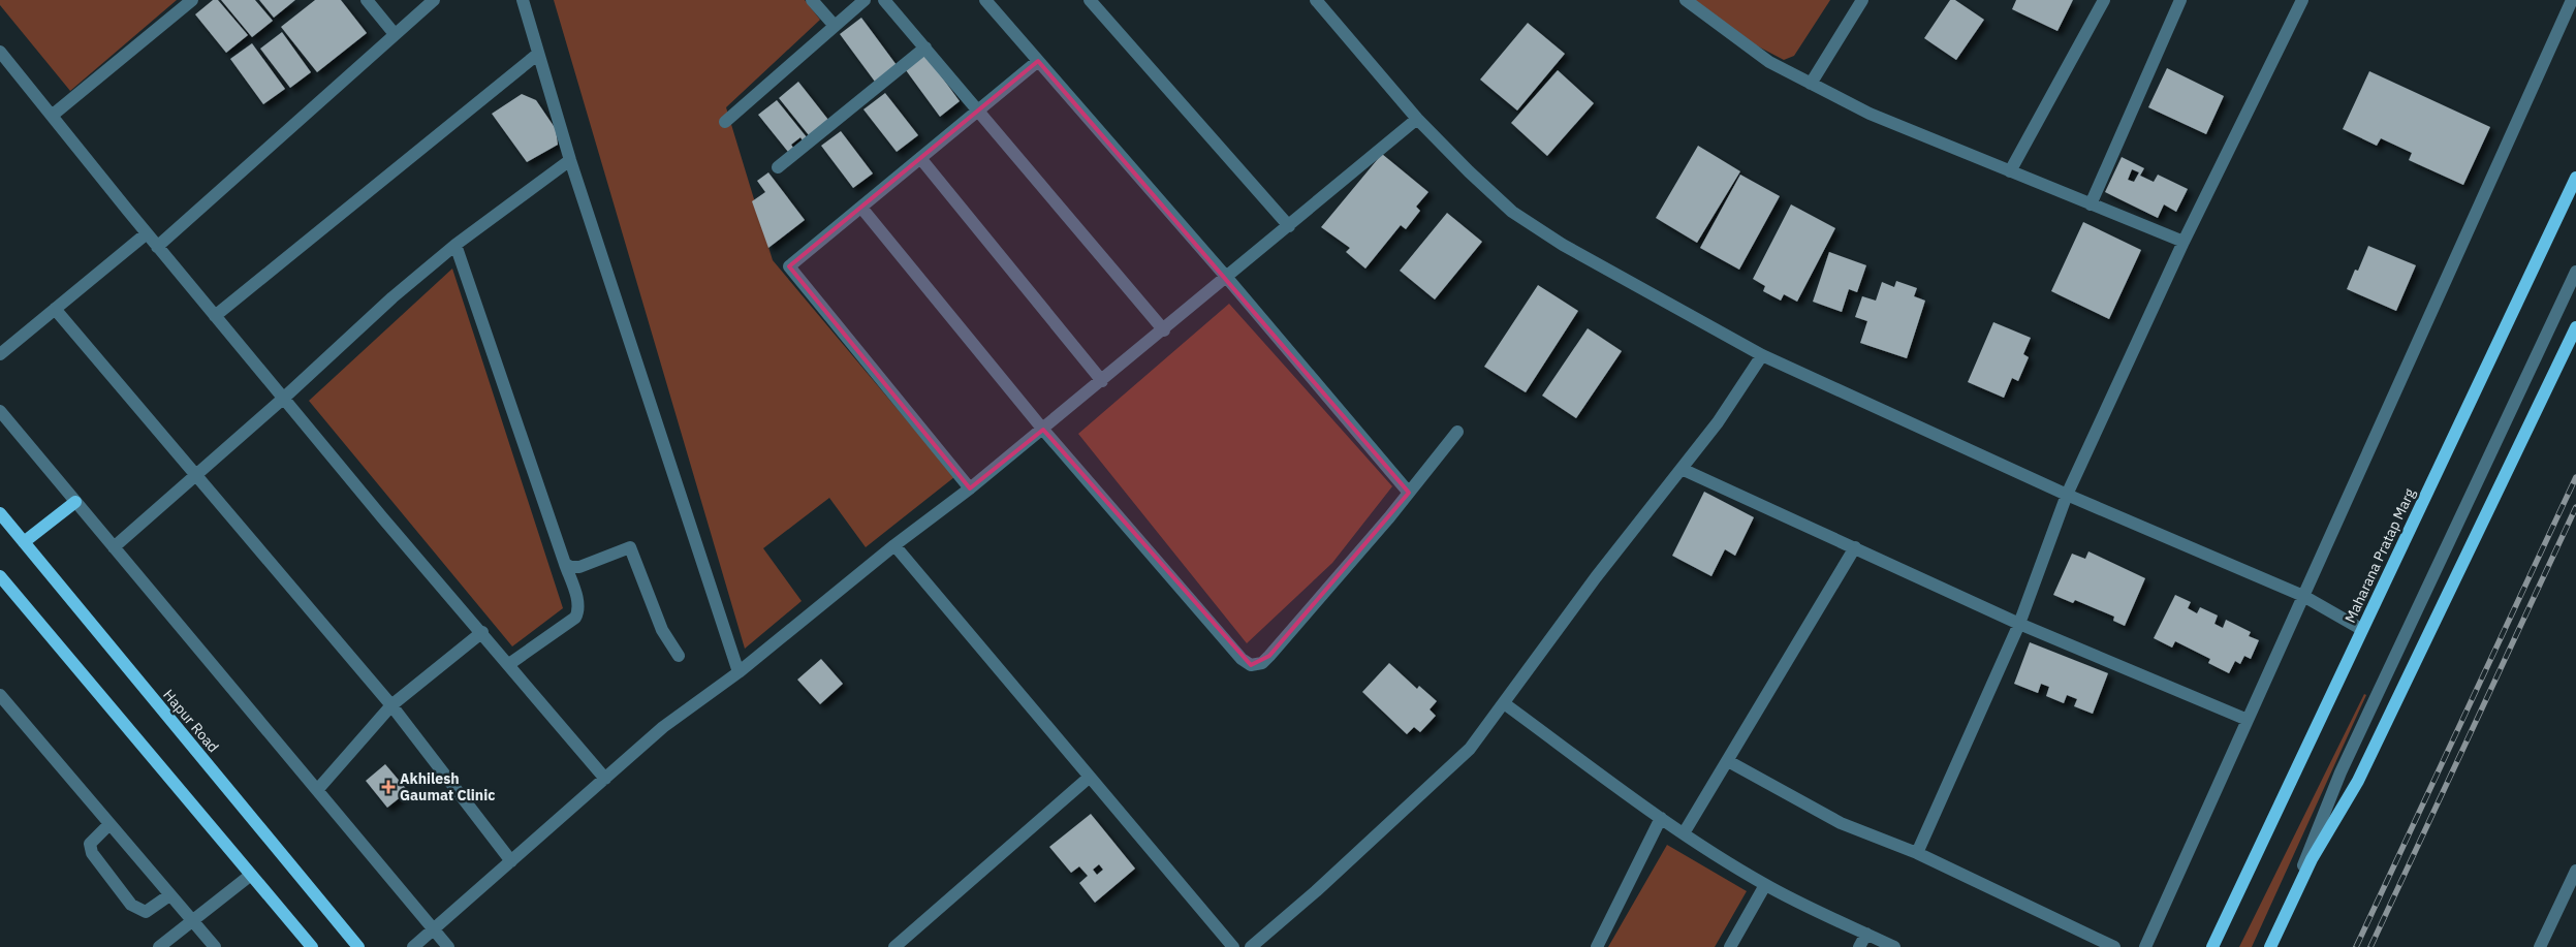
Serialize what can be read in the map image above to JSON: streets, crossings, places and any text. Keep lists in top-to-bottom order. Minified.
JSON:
{"streets":{"main road":["Maharana Pratap Marg","Hapur Road"]},"places":{"health":["Akhilesh Gaumat Clinic"]}}
